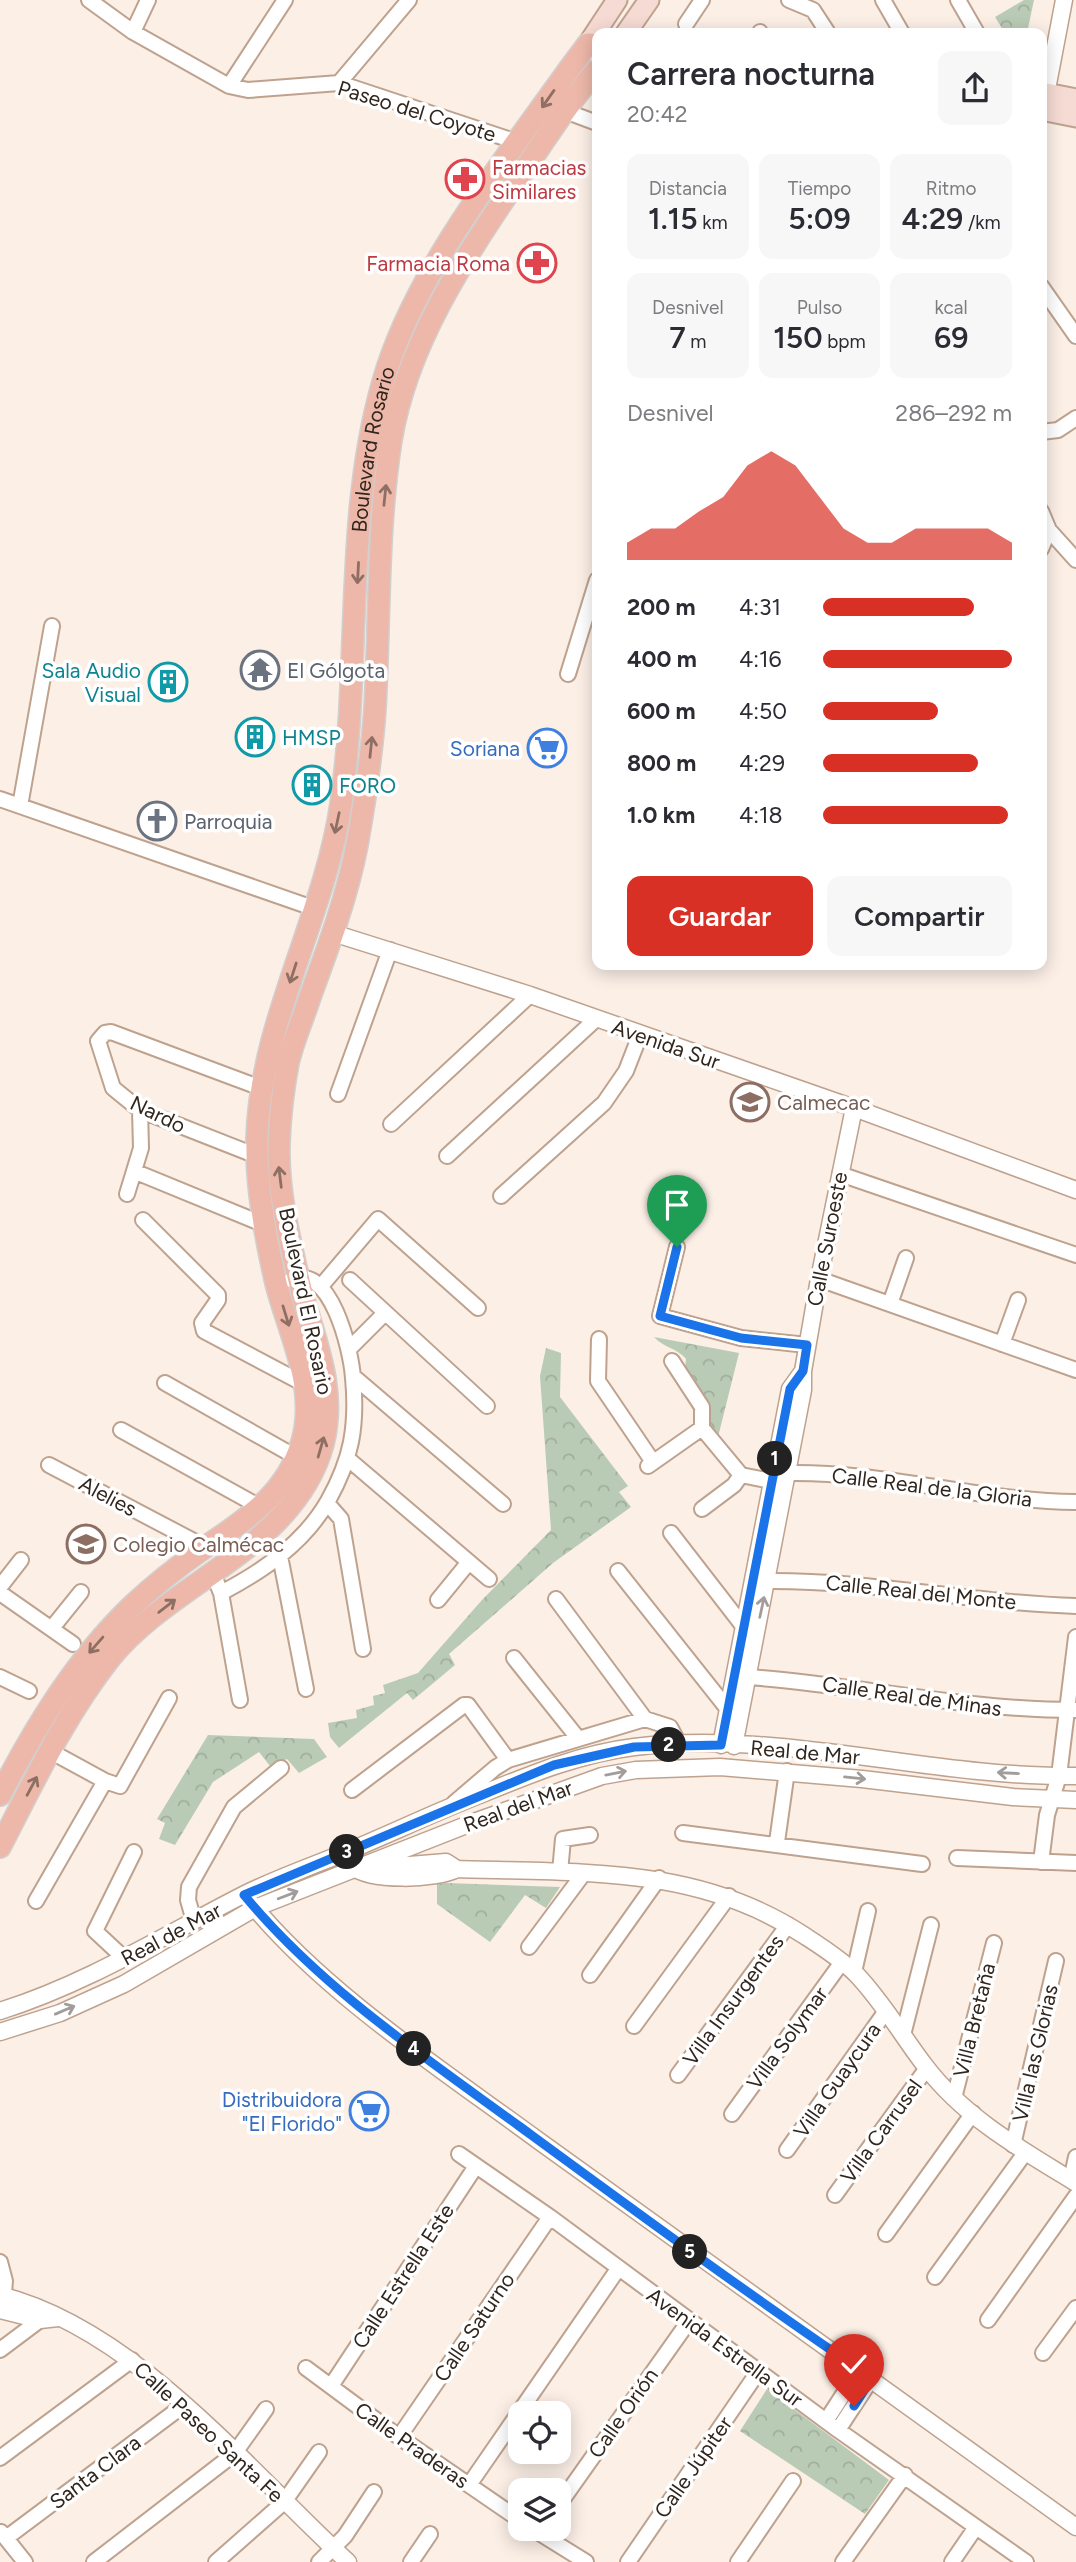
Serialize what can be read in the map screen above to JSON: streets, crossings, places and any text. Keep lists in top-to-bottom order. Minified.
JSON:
{"streets":{"main road":["Boulevard Rosario","Boulevard El Rosario"],"street":["Paseo del Coyote","Avenida Sur","Nardo","Calle Suroeste","Calle Real de la Gloria","Alelies","Calle Real del Monte","Calle Real de Minas","Real de Mar","Real del Mar","Villa Insurgentes","Villa Bretaña","Villa Solymar","Villa las Glorias","Villa Guaycura","Villa Carrusel","Calle Estrella Este","Calle Saturno","Avenida Estrella Sur","Calle Orión","Calle Paseo Santa Fe","Calle Praderas","Calle Júpiter","Santa Clara"]},"crossings":[["Paseo del Coyote","Boulevard Rosario"],["Boulevard Rosario","Avenida Sur"],["Boulevard Rosario","Boulevard El Rosario"],["Avenida Sur","Calle Suroeste"],["Avenida Sur","Boulevard El Rosario"],["Nardo","Boulevard El Rosario"],["Calle Suroeste","Calle Real de la Gloria"],["Calle Suroeste","Calle Real del Monte"],["Calle Suroeste","Calle Real de Minas"],["Calle Suroeste","Real de Mar"],["Boulevard El Rosario","Alelies"],["Calle Estrella Este","Avenida Estrella Sur"],["Calle Estrella Este","Calle Praderas"],["Calle Saturno","Avenida Estrella Sur"],["Calle Saturno","Calle Praderas"],["Avenida Estrella Sur","Calle Orión"],["Avenida Estrella Sur","Calle Júpiter"],["Calle Paseo Santa Fe","Santa Clara"]],"places":{"pharmacy":["Farmacias Similares","Farmacia Roma"],"temple":["El Gólgota"],"building":["Sala Audio Visual","HMSP","FORO"],"supermarket":["Soriana","Distribuidora \"El Florido\""],"church":["Parroquia"],"school or university":["Calmecac","Colegio Calmécac"]},"page":{"heading":["Carrera nocturna","20:42"],"stats":[["Distancia","1.15 km"],["Tiempo","5:09"],["Ritmo","4:29 /km"],["Desnivel","7 m"],["Pulso","150 bpm"],["kcal","69"]],"chart":["Desnivel","286–292 m"],"list":[{"name":"200 m","note":"4:31"},{"name":"400 m","note":"4:16"},{"name":"600 m","note":"4:50"},{"name":"800 m","note":"4:29"},{"name":"1.0 km","note":"4:18"}],"buttons":["Guardar","Compartir"],"pins":["1","2","3","4","5"]}}
